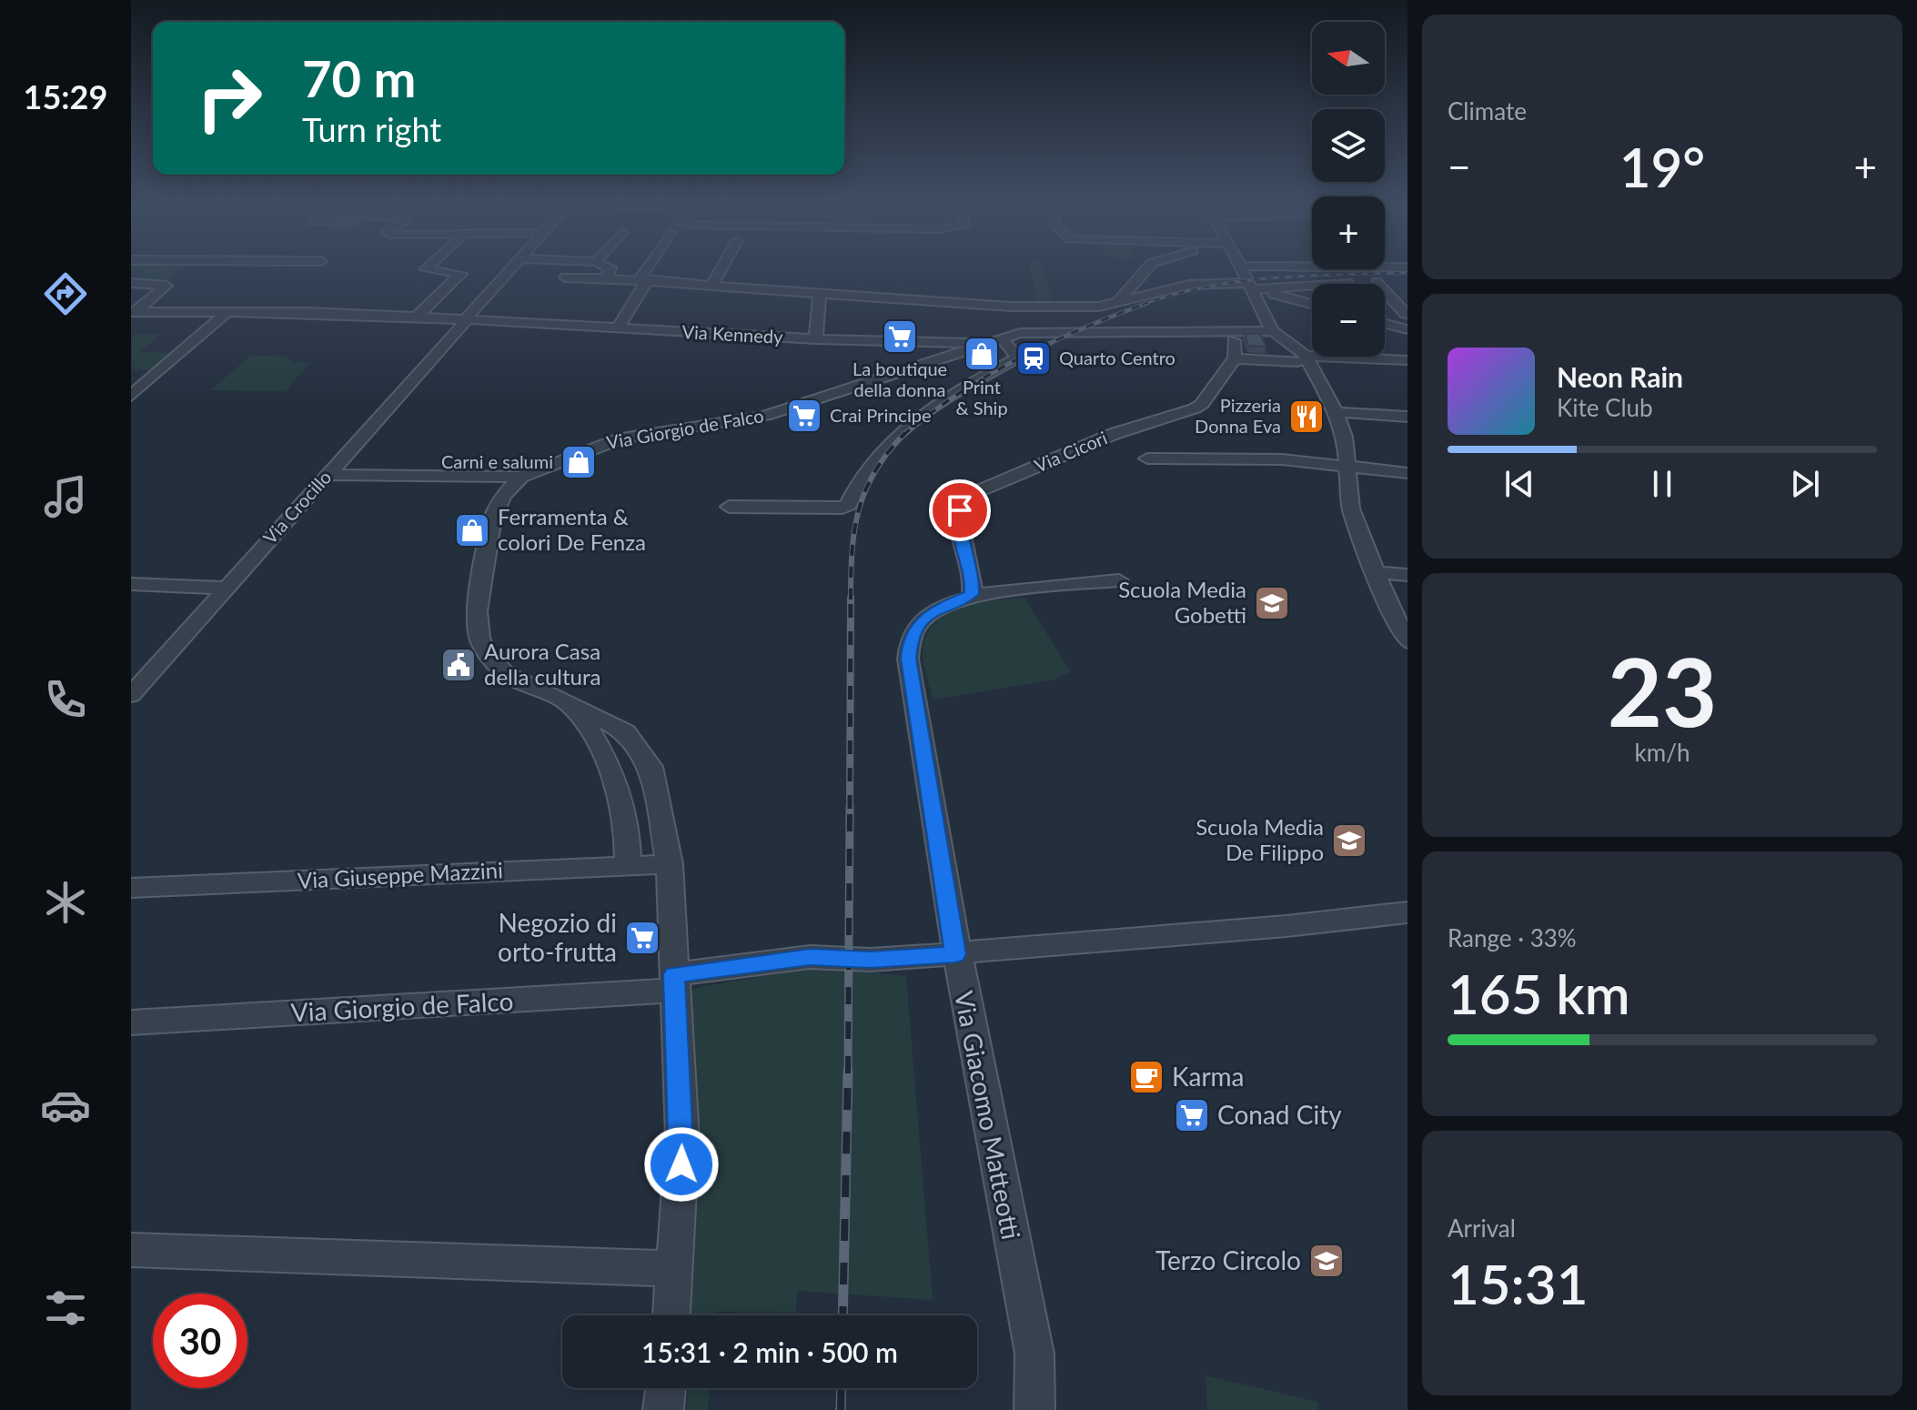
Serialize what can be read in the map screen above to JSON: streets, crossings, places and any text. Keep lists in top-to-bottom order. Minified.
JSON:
{"streets":{"street":["Via Kennedy","Via Giorgio de Falco","Via Cicori","Via Crocillo","Via Giuseppe Mazzini","Via Giacomo Matteotti"]},"crossings":[["Via Kennedy","Via Giorgio de Falco"],["Via Kennedy","Via Crocillo"],["Via Giorgio de Falco","Via Giacomo Matteotti"],["Via Cicori","Via Giacomo Matteotti"]],"places":{"supermarket":["La boutique della donna","Crai Principe","Negozio di orto-frutta","Conad City"],"shop":["Print & Ship","Carni e salumi","Ferramenta & colori De Fenza"],"station":["Quarto Centro"],"restaurant":["Pizzeria Donna Eva"],"school or university":["Scuola Media Gobetti","Scuola Media De Filippo","Terzo Circolo"],"public building":["Aurora Casa della cultura"],"cafe":["Karma"]},"north":"left","page":{"tabs":"15:29","tile":["Climate",["23","km/h"],["Range · 33%","165 km"],["Arrival","15:31"]],"map_buttons":["+","−"],"turn":["70 m","Turn right"],"heat":["−","19°","+"],"song":["Neon Rain","Kite Club"],"limit":"30","trip":"15:31 · 2 min · 500 m"}}
